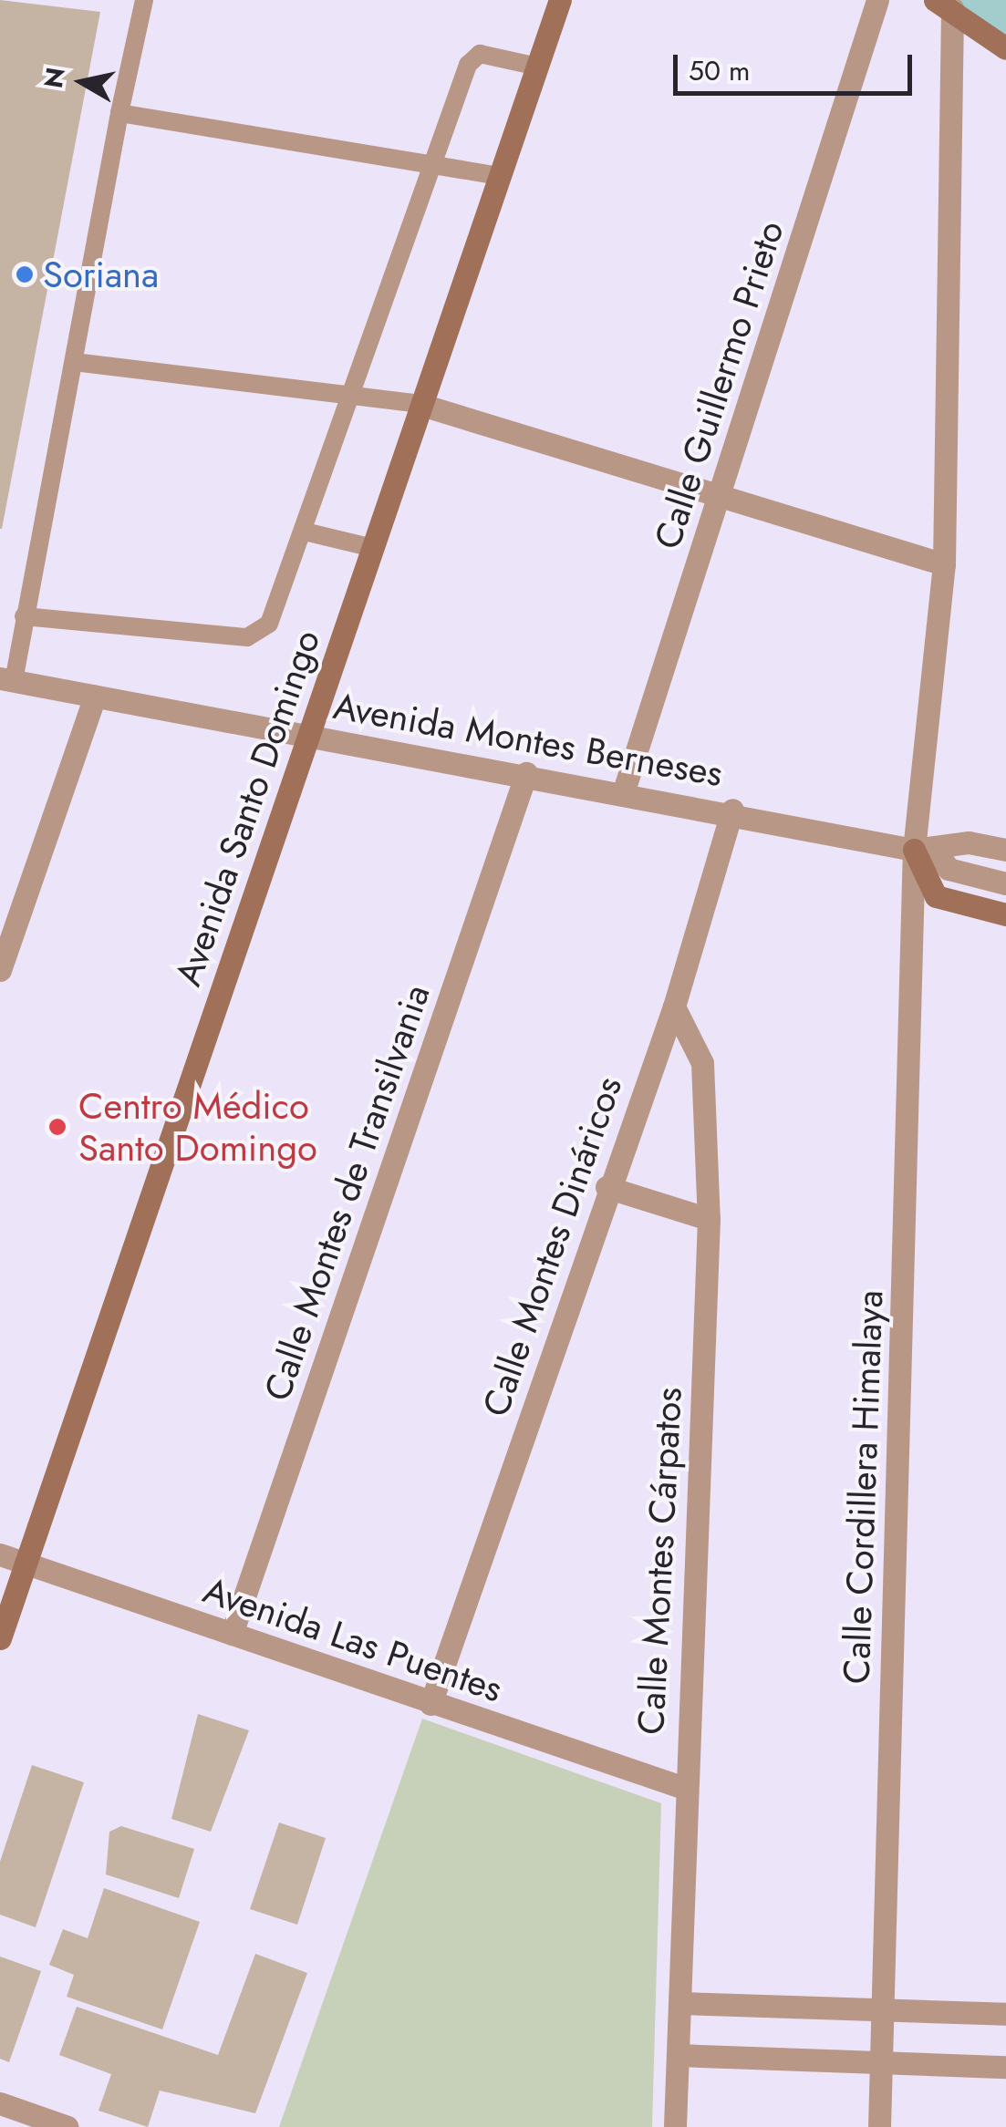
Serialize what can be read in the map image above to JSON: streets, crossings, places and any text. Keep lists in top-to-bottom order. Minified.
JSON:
{"streets":{"main road":["Avenida Santo Domingo"],"street":["Calle Guillermo Prieto","Avenida Montes Berneses","Calle Montes de Transilvania","Calle Montes Dináricos","Calle Cordillera Himalaya","Calle Montes Cárpatos","Avenida Las Puentes"]},"crossings":[["Calle Guillermo Prieto","Avenida Montes Berneses"],["Avenida Montes Berneses","Avenida Santo Domingo"],["Avenida Montes Berneses","Calle Montes de Transilvania"],["Avenida Montes Berneses","Calle Montes Dináricos"],["Avenida Montes Berneses","Calle Cordillera Himalaya"],["Avenida Santo Domingo","Avenida Las Puentes"],["Calle Montes de Transilvania","Avenida Las Puentes"],["Calle Montes Dináricos","Calle Montes Cárpatos"],["Calle Montes Dináricos","Avenida Las Puentes"],["Calle Montes Cárpatos","Avenida Las Puentes"]],"places":["Soriana","Centro Médico Santo Domingo"],"scale_bar":"50 m","north":"left"}
